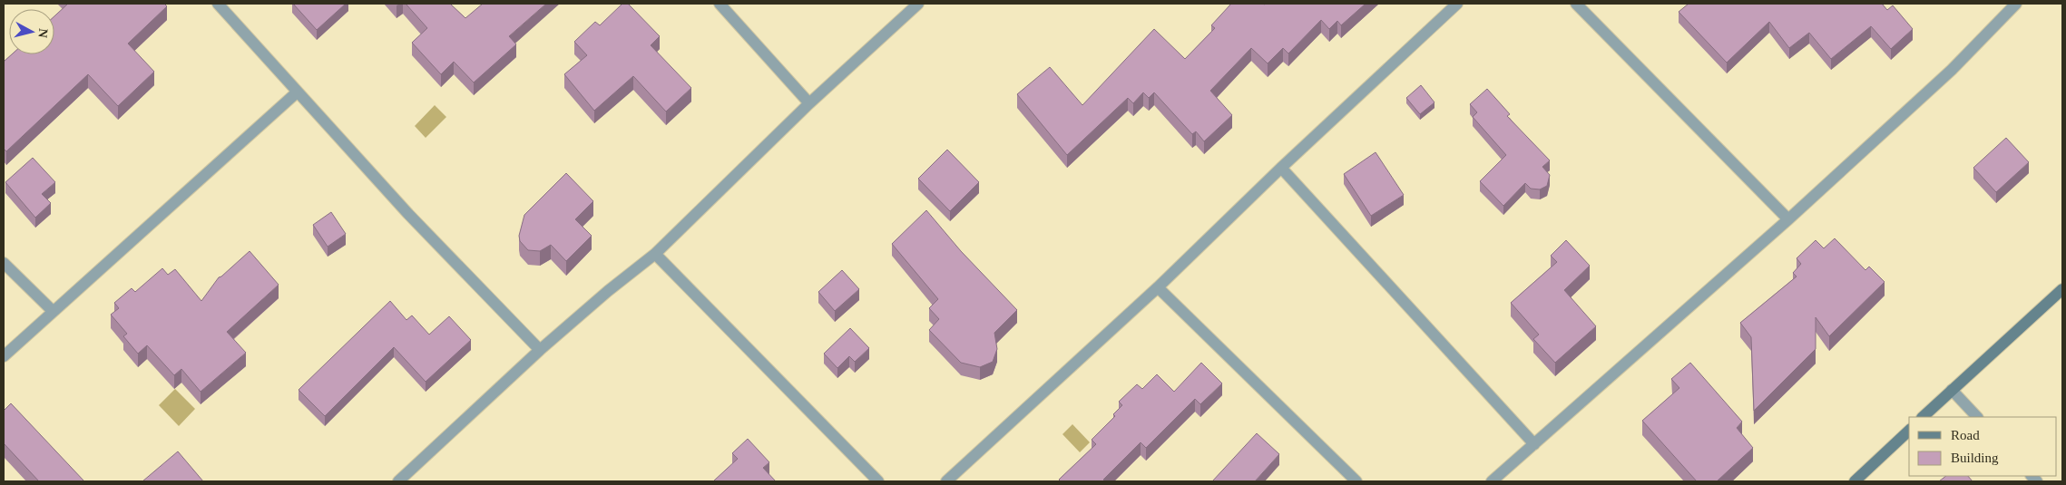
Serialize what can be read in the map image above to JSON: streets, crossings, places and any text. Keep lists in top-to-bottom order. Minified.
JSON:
{"legend":["Road","Building"],"north":"right"}
